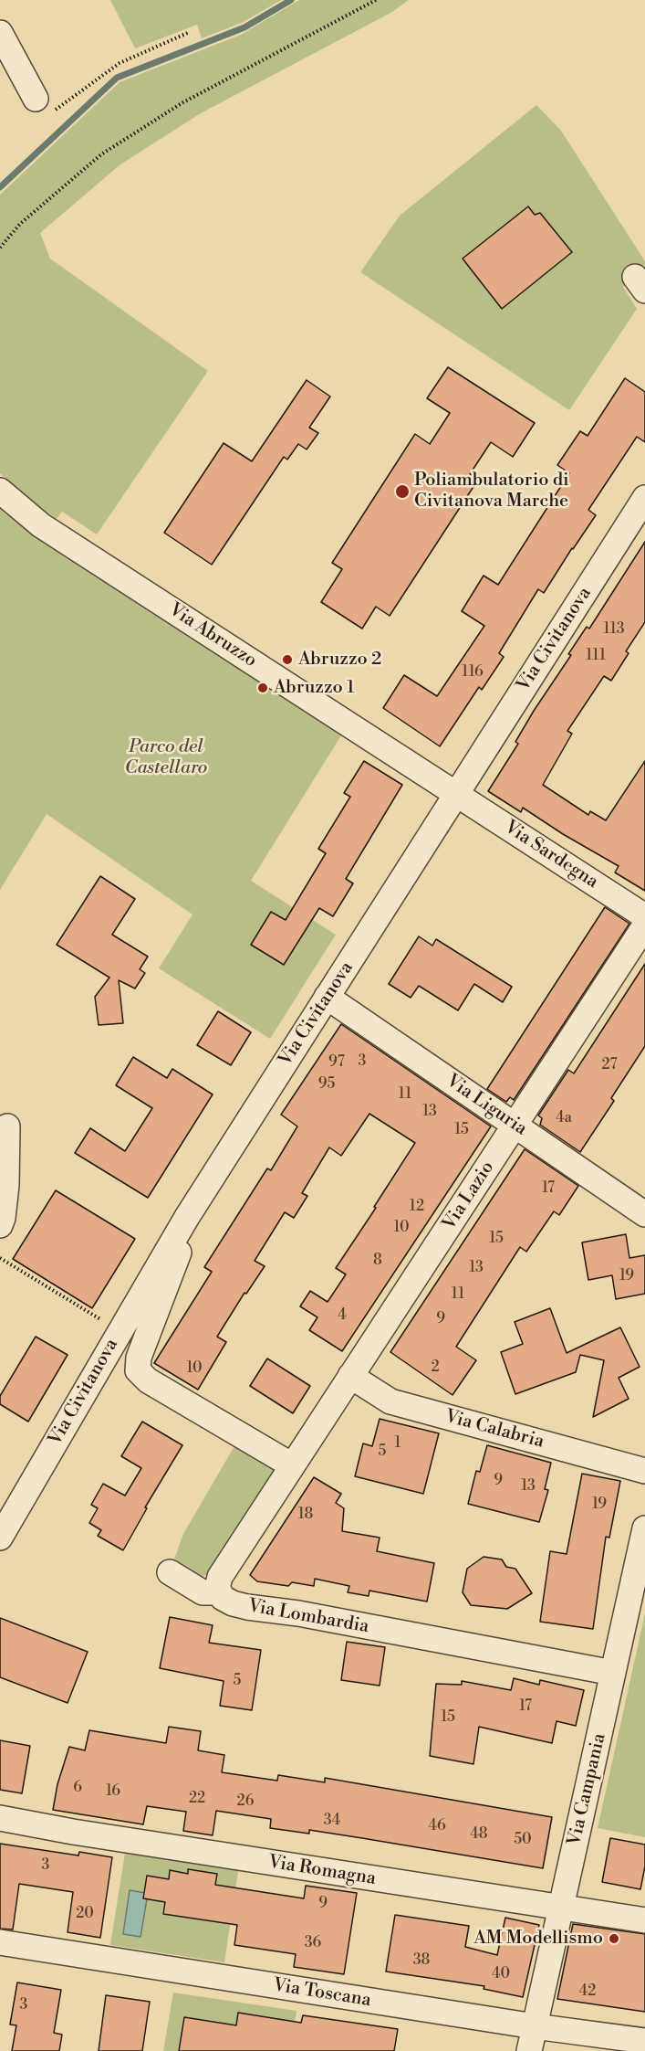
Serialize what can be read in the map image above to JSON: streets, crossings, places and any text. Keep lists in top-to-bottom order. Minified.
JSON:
{"streets":{"street":["Via Abruzzo","Via Civitanova","Via Sardegna","Via Liguria","Via Lazio","Via Calabria","Via Lombardia","Via Campania","Via Romagna","Via Toscana"]},"crossings":[["Via Abruzzo","Via Civitanova"],["Via Abruzzo","Via Sardegna"],["Via Civitanova","Via Sardegna"],["Via Civitanova","Via Liguria"],["Via Liguria","Via Lazio"],["Via Lazio","Via Calabria"],["Via Lombardia","Via Campania"],["Via Campania","Via Romagna"],["Via Campania","Via Toscana"]],"parks":["Parco del Castellaro"],"places":["Poliambulatorio di Civitanova Marche","Abruzzo 2","Abruzzo 1","AM Modellismo"],"house_numbers":["113","111","116","3","97","27","95","11","13","4a","15","17","12","10","15","8","13","19","11","4","9","2","10","1","5","9","13","19","18","5","17","15","6","16","22","26","34","46","48","50","3","9","20","36","38","40","42","3"]}
